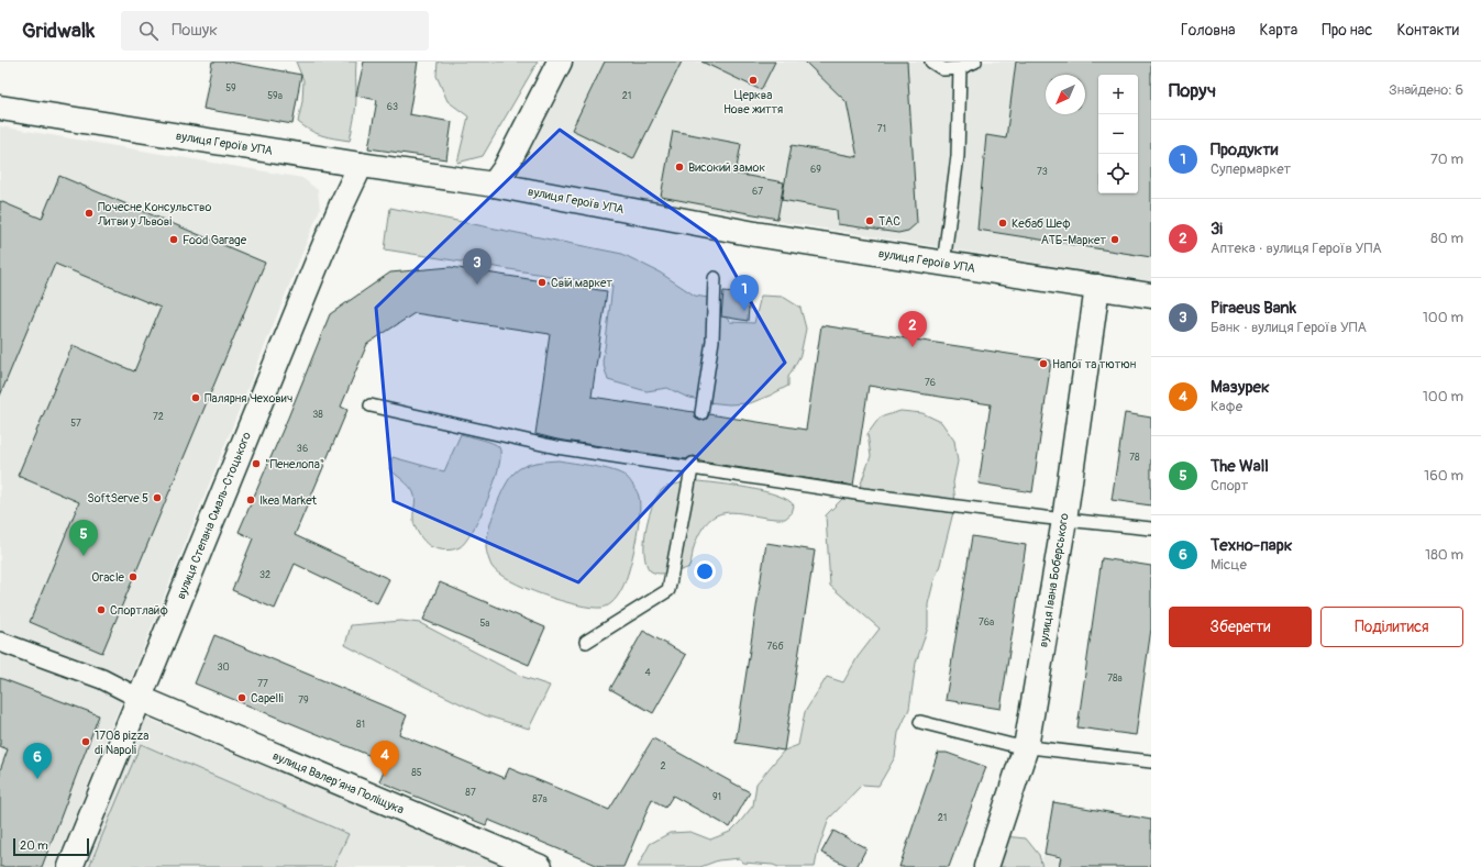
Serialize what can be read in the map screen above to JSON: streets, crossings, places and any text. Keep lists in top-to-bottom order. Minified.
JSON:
{"streets":{"street":["вулиця Героїв УПА","вулиця Степана Смаль-Стоцького","вулиця Івана Боберського","вулиця Валерʼяна Поліщука"]},"crossings":[["вулиця Героїв УПА","вулиця Степана Смаль-Стоцького"],["вулиця Героїв УПА","вулиця Івана Боберського"],["вулиця Степана Смаль-Стоцького","вулиця Валерʼяна Поліщука"]],"places":["Церква Нове життя","Високий замок","Почесне Консульство Литви у Львові","ТАС","Кебаб Шеф","Food Garage","АТБ-Маркет","Свій маркет","Напої та тютюн","Палярня Чехович","\"Пенелопа\"","SoftServe 5","Ikea Market","Oracle","Спортлайф","Capelli","1708 pizza di Napoli"],"house_numbers":["59","59а","21","63","71","69","73","67","76","38","72","57","36","78","32","76а","5а","76б","30","4","78а","77","79","81","2","85","87","91","87а","21"],"scale_bar":"20 m","north":"bottom left","page":{"header":"Gridwalk","search":"Пошук","nav":["Головна","Карта","Про нас","Контакти"],"heading":["Поруч","Знайдено: 6"],"map_buttons":["+","−"],"list":[{"mark":"1","name":"Продукти","note":"Супермаркет","value":"70 m"},{"mark":"2","name":"3і","note":"Аптека · вулиця Героїв УПА","value":"80 m"},{"mark":"3","name":"Piraeus Bank","note":"Банк · вулиця Героїв УПА","value":"100 m"},{"mark":"4","name":"Мазурек","note":"Кафе","value":"100 m"},{"mark":"5","name":"The Wall","note":"Спорт","value":"160 m"},{"mark":"6","name":"Техно-парк","note":"Місце","value":"180 m"}],"pins":["3","1","2","5","4","6"],"buttons":["Зберегти","Поділитися"],"scale":"20 m"}}
